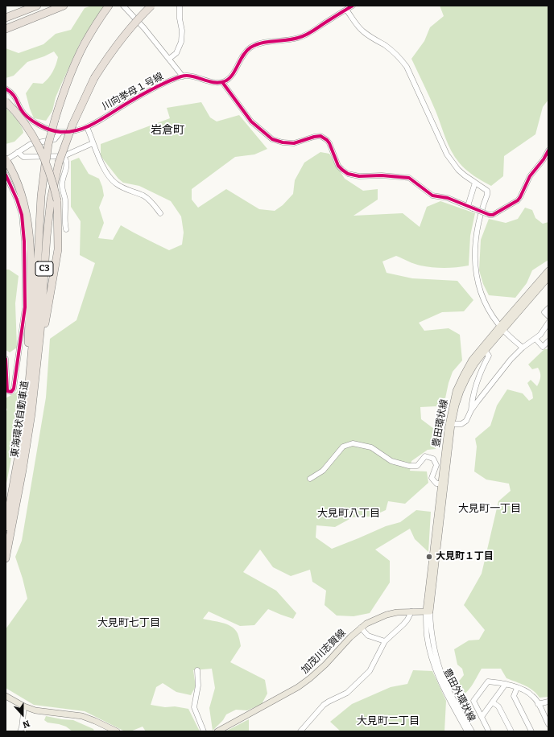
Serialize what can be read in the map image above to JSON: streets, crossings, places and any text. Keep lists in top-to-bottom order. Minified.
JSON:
{"streets":{"highway":["C3","東海環状自動車道"],"main road":["豊田環状線","加茂川志賀線"],"street":["川向挙母１号線","豊田外環状線"]},"crossings":[["C3","東海環状自動車道"],["豊田環状線","加茂川志賀線"],["豊田環状線","豊田外環状線"],["加茂川志賀線","豊田外環状線"]],"districts":["岩倉町","大見町一丁目","大見町八丁目","大見町七丁目","大見町二丁目"],"places":["大見町１丁目"],"north":"bottom"}
